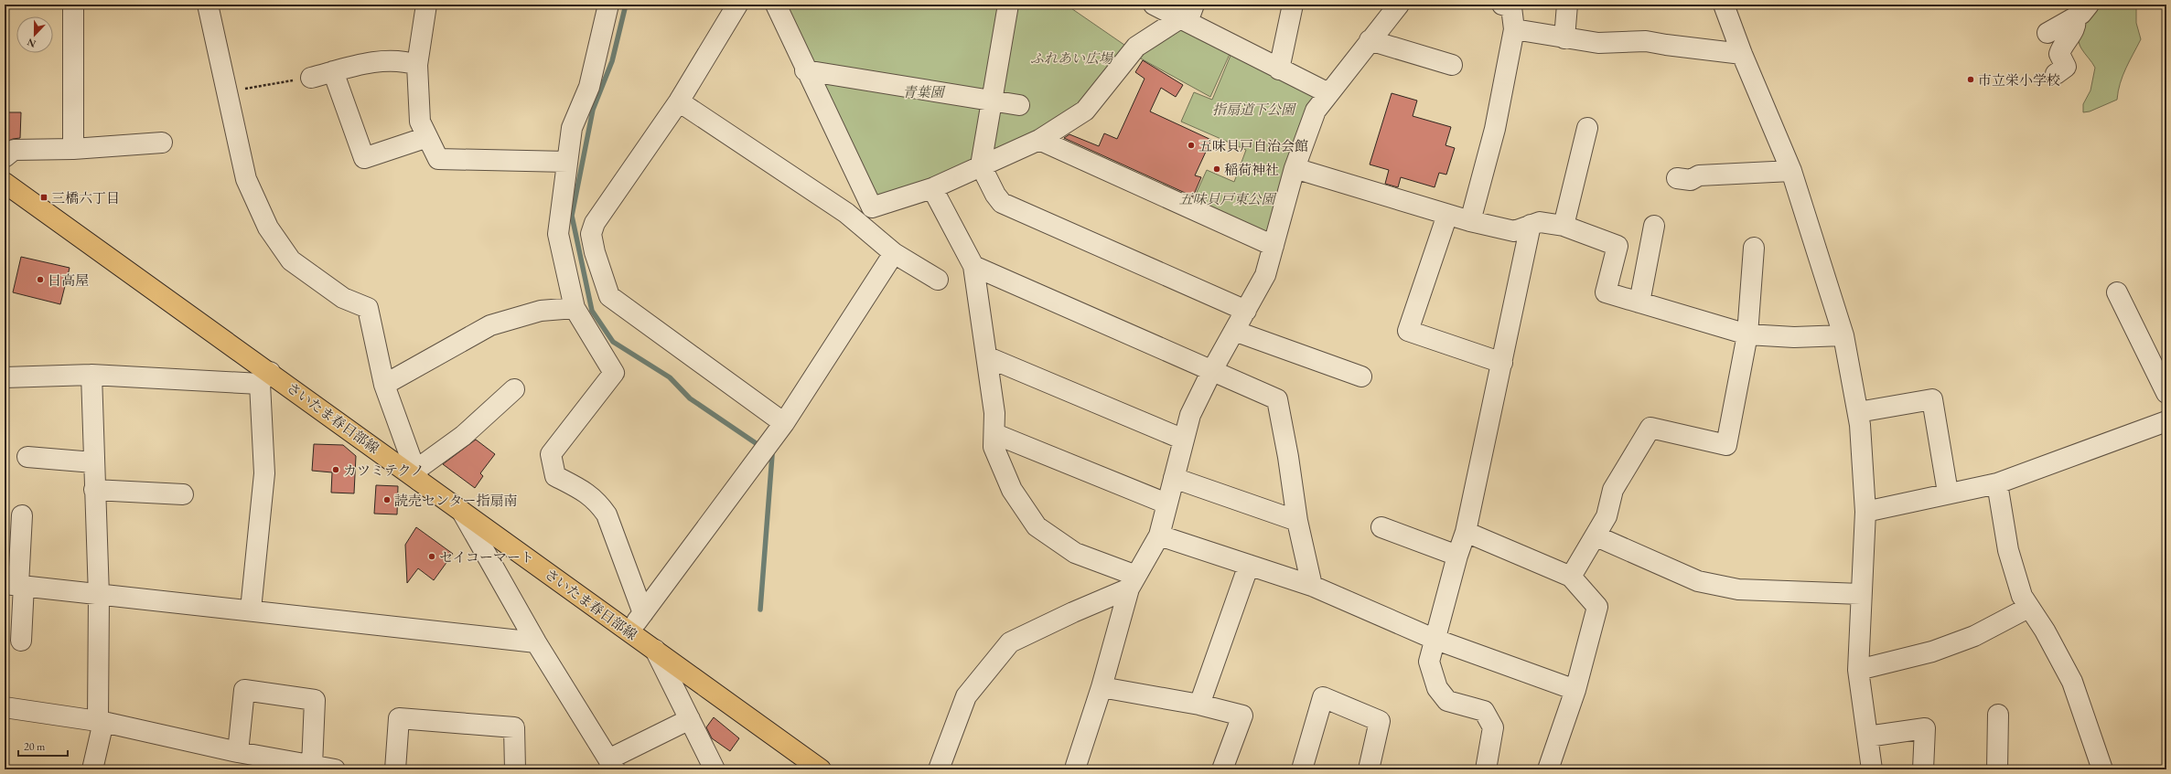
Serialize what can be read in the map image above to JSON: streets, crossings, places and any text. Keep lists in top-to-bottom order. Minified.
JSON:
{"streets":{"main road":["さいたま春日部線"]},"parks":["ふれあい広場","青葉園","指扇道下公園","五味貝戸東公園"],"places":{"other":["市立栄小学校","五味貝戸自治会館","稲荷神社","日高屋","カツミテクノ","読売センター指扇南","セイコーマート"],"transit":["三橋六丁目"]},"scale_bar":"20 m","north":"bottom"}
